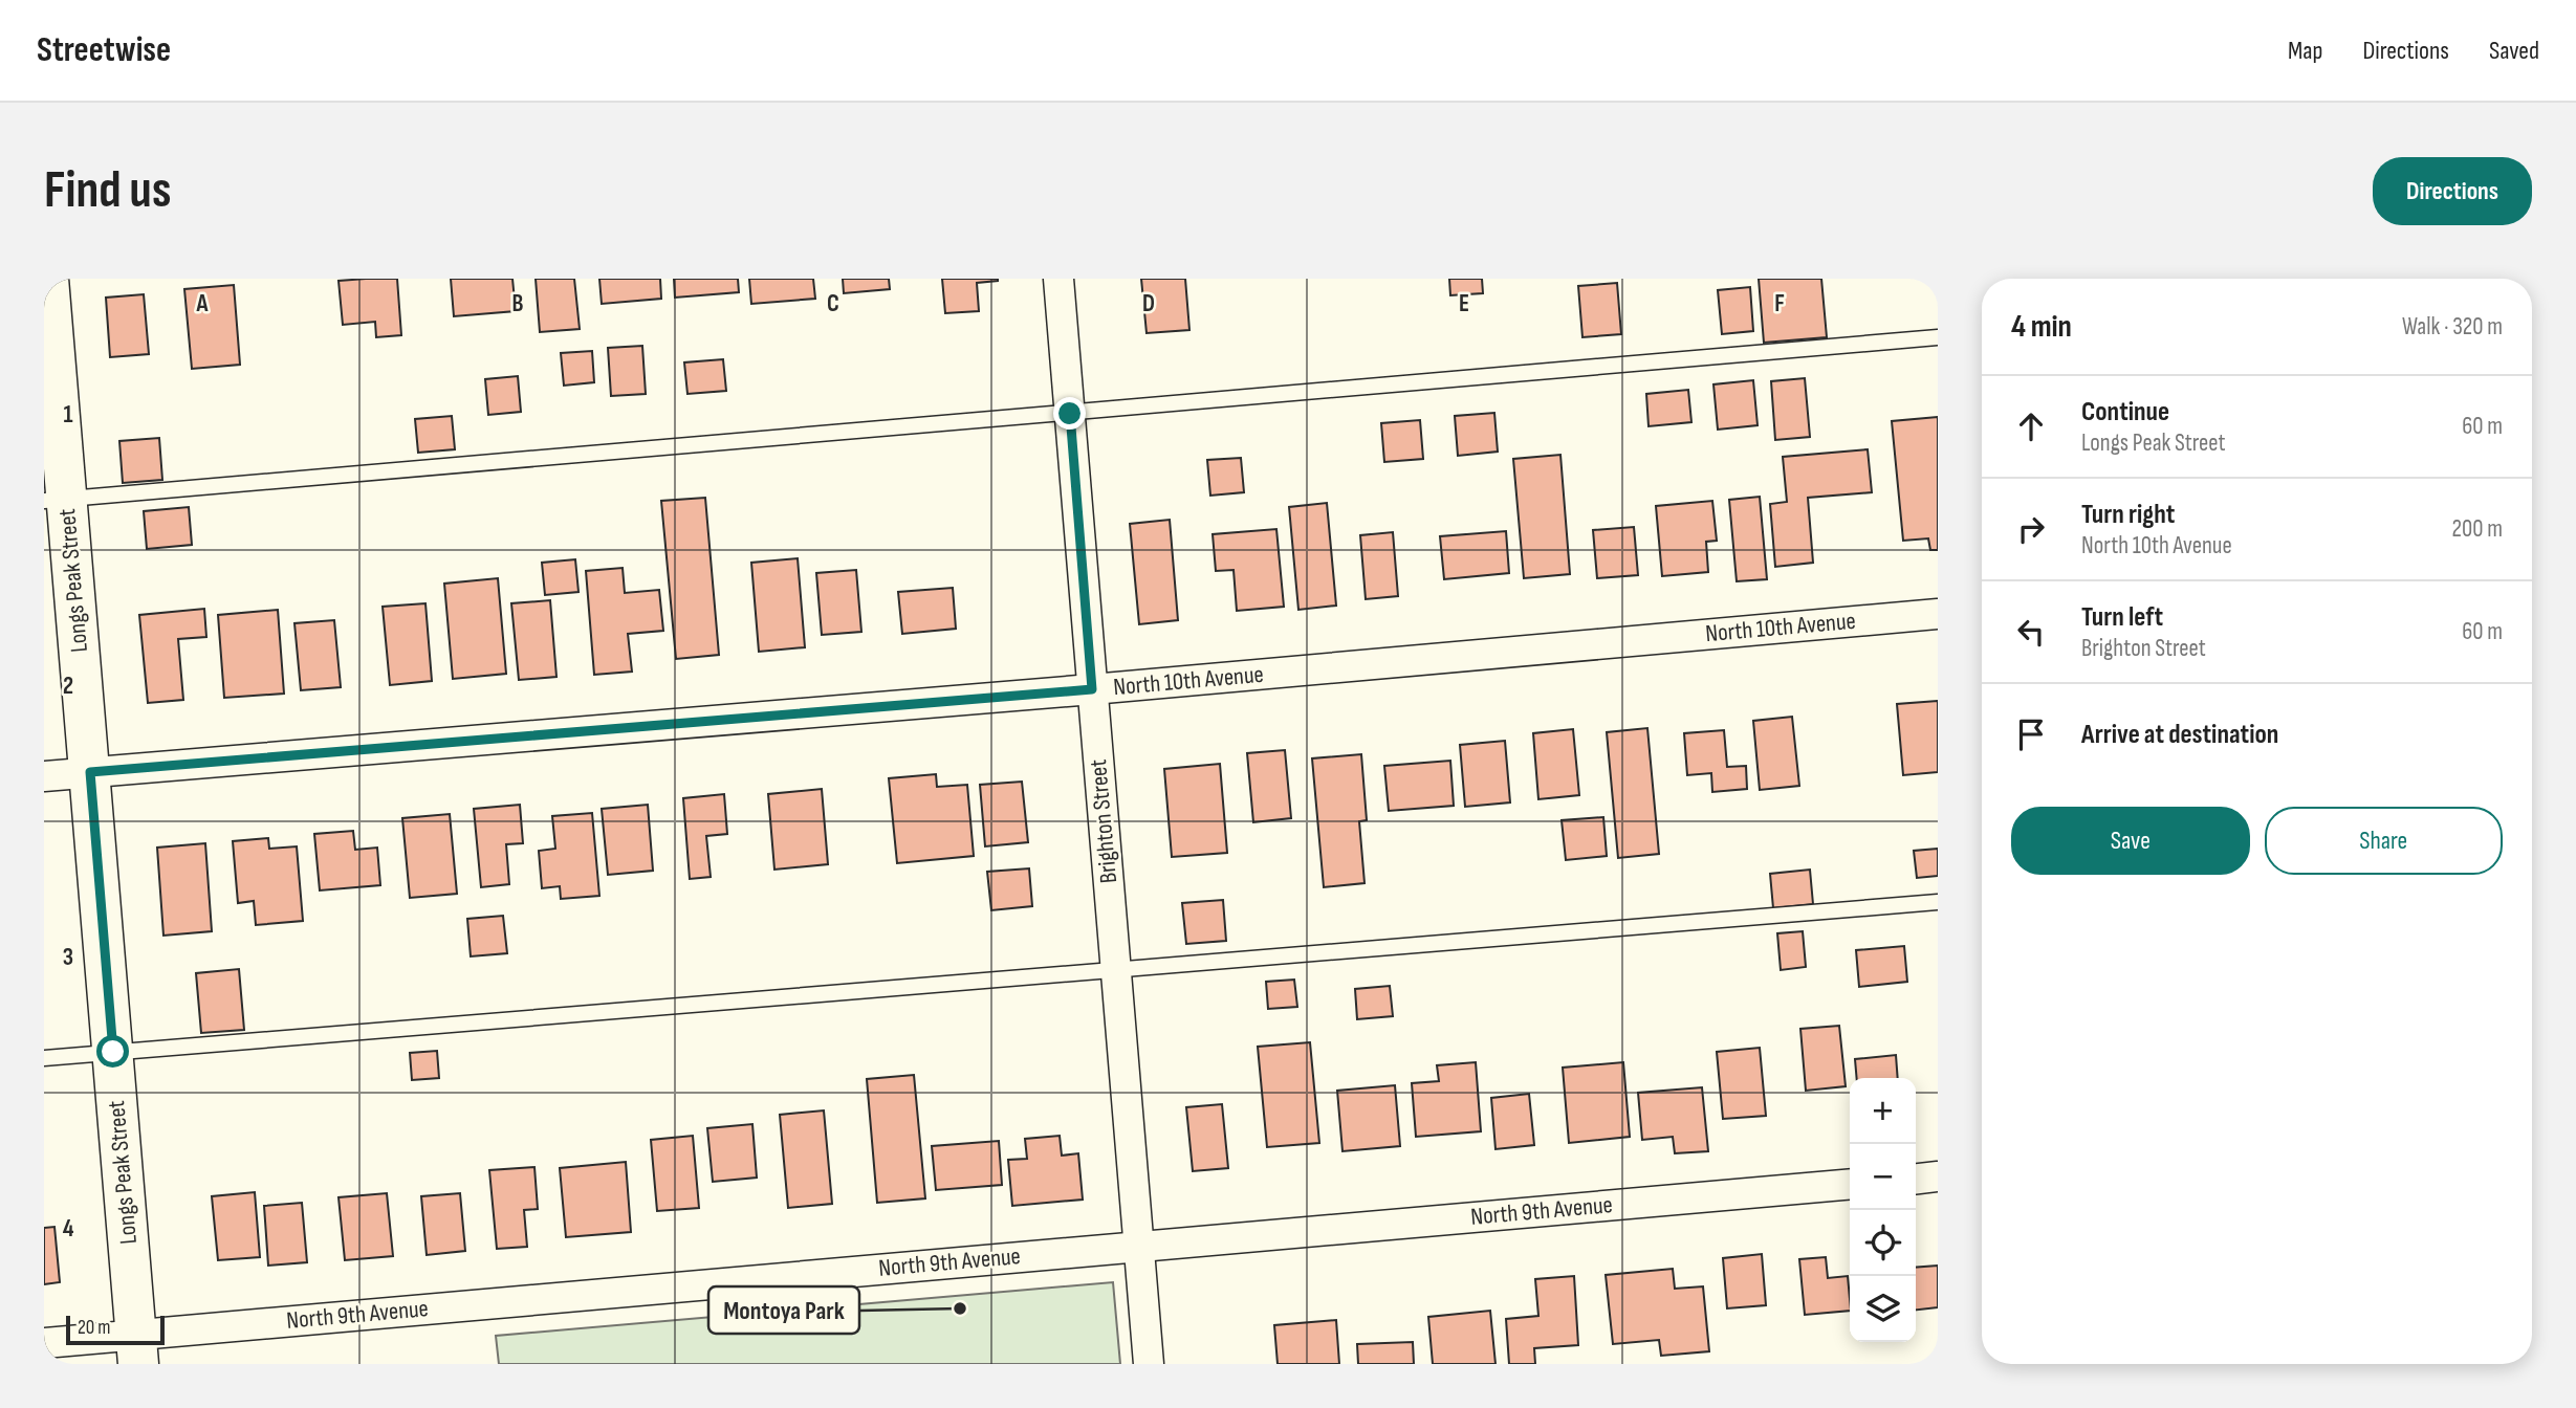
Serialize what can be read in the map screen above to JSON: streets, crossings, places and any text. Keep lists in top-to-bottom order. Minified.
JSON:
{"streets":{"street":["Longs Peak Street","North 10th Avenue","Brighton Street","North 9th Avenue"]},"crossings":[["Longs Peak Street","North 10th Avenue"],["Longs Peak Street","North 9th Avenue"],["North 10th Avenue","Brighton Street"],["Brighton Street","North 9th Avenue"]],"places":["Montoya Park"],"scale_bar":"20 m","page":{"header":"Streetwise","nav":["Map","Directions","Saved"],"buttons":["Directions",["Save","Share"]],"title":"Find us","heading":["4 min","Walk · 320 m"],"list":[["Continue","Longs Peak Street","60 m"],["Turn right","North 10th Avenue","200 m"],["Turn left","Brighton Street","60 m"],"Arrive at destination"],"map_buttons":["+","−"],"scale":"20 m"},"grid":{"columns":["A","B","C","D","E","F"],"rows":["1","2","3","4"]}}
